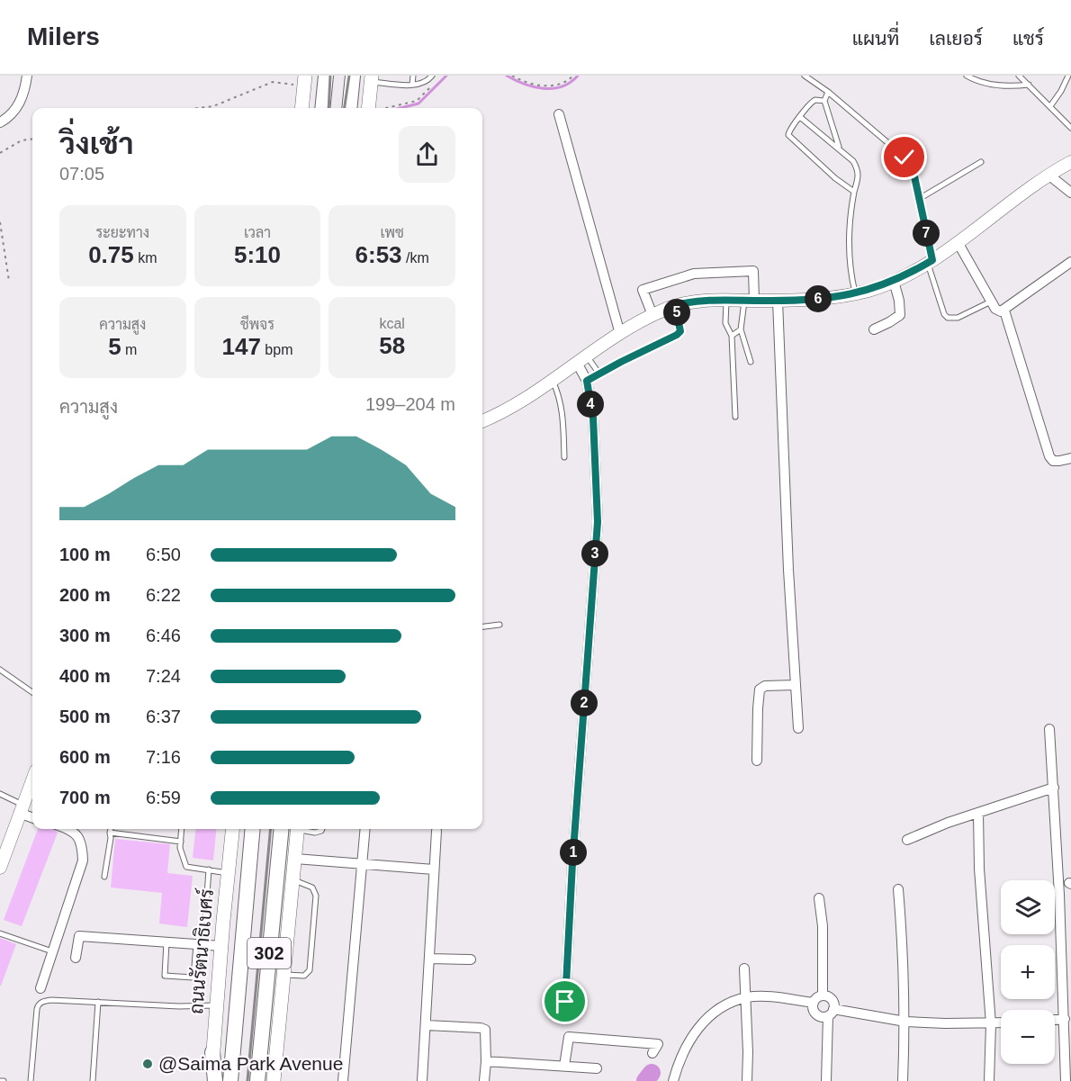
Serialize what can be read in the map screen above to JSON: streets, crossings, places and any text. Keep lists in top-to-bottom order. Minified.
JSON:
{"streets":{"main road":["ถนนรัตนาธิเบศร์","302"]},"places":["@Saima Park Avenue"],"page":{"header":"Milers","nav":["แผนที่","เลเยอร์","แชร์"],"heading":["วิ่งเช้า","07:05"],"stats":[["ระยะทาง","0.75 km"],["เวลา","5:10"],["เพซ","6:53 /km"],["ความสูง","5 m"],["ชีพจร","147 bpm"],["kcal","58"]],"pins":["7","6","5","4","3","2","1"],"chart":["ความสูง","199–204 m"],"list":[{"name":"100 m","note":"6:50"},{"name":"200 m","note":"6:22"},{"name":"300 m","note":"6:46"},{"name":"400 m","note":"7:24"},{"name":"500 m","note":"6:37"},{"name":"600 m","note":"7:16"},{"name":"700 m","note":"6:59"}],"map_buttons":["+","−"]}}
